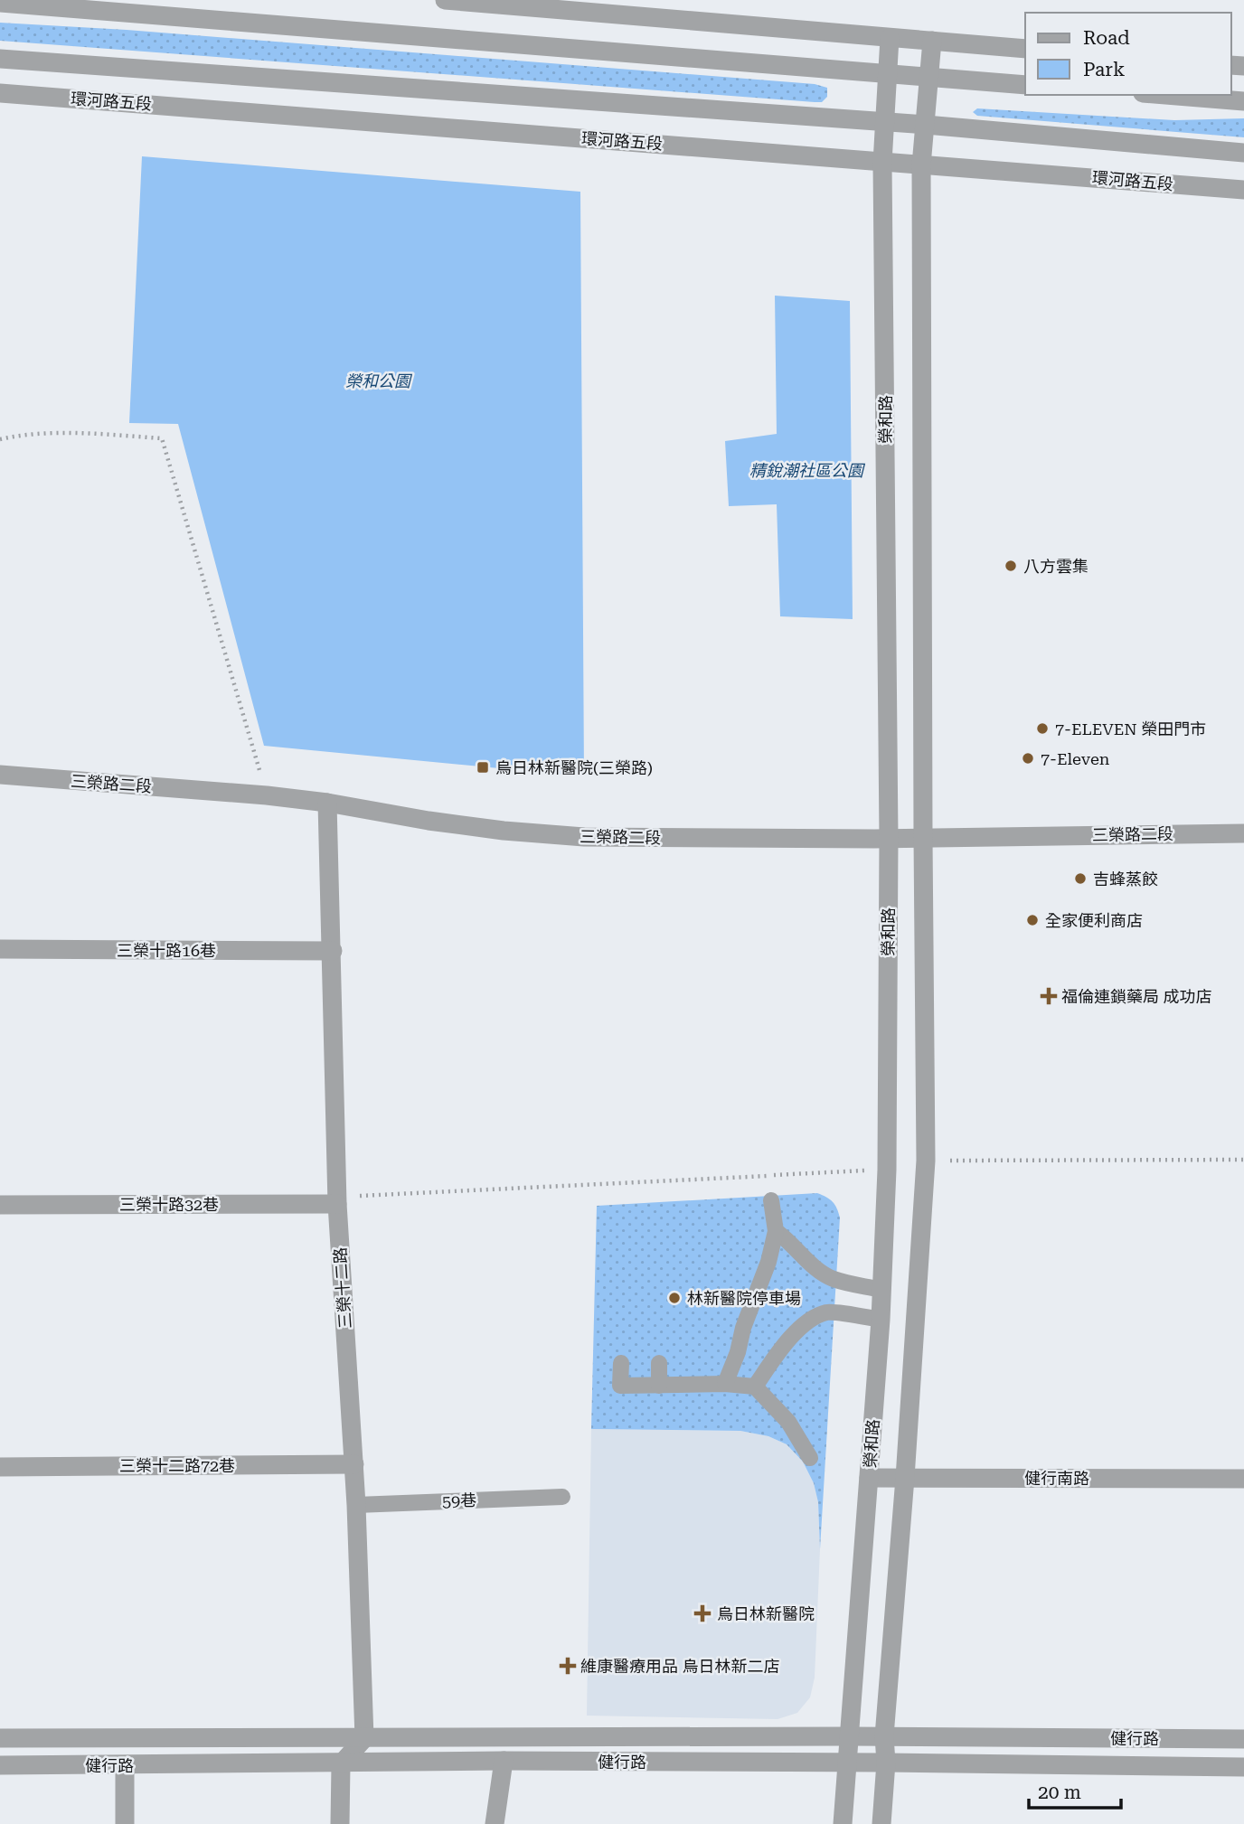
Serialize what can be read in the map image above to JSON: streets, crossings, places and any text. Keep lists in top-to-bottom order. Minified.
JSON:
{"streets":{"street":["環河路五段","榮和路","三榮路二段","三榮十路16巷","三榮十路32巷","三榮十二路","三榮十二路72巷","健行南路","健行路"],"lane":["59巷"]},"crossings":[["環河路五段","榮和路"],["榮和路","三榮路二段"],["榮和路","健行南路"],["榮和路","健行路"],["三榮路二段","三榮十二路"],["三榮十路16巷","三榮十二路"],["三榮十路32巷","三榮十二路"],["三榮十二路","三榮十二路72巷"],["三榮十二路","59巷"],["三榮十二路","健行路"]],"parks":["榮和公園","精銳潮社區公園"],"places":{"other":["八方雲集","7-ELEVEN 榮田門市","7-Eleven","吉蜂蒸餃","全家便利商店","林新醫院停車場"],"transit":["烏日林新醫院(三榮路)"],"health":["福倫連鎖藥局 成功店","烏日林新醫院","維康醫療用品 烏日林新二店"]},"legend":["Road","Park"],"scale_bar":"20 m"}
